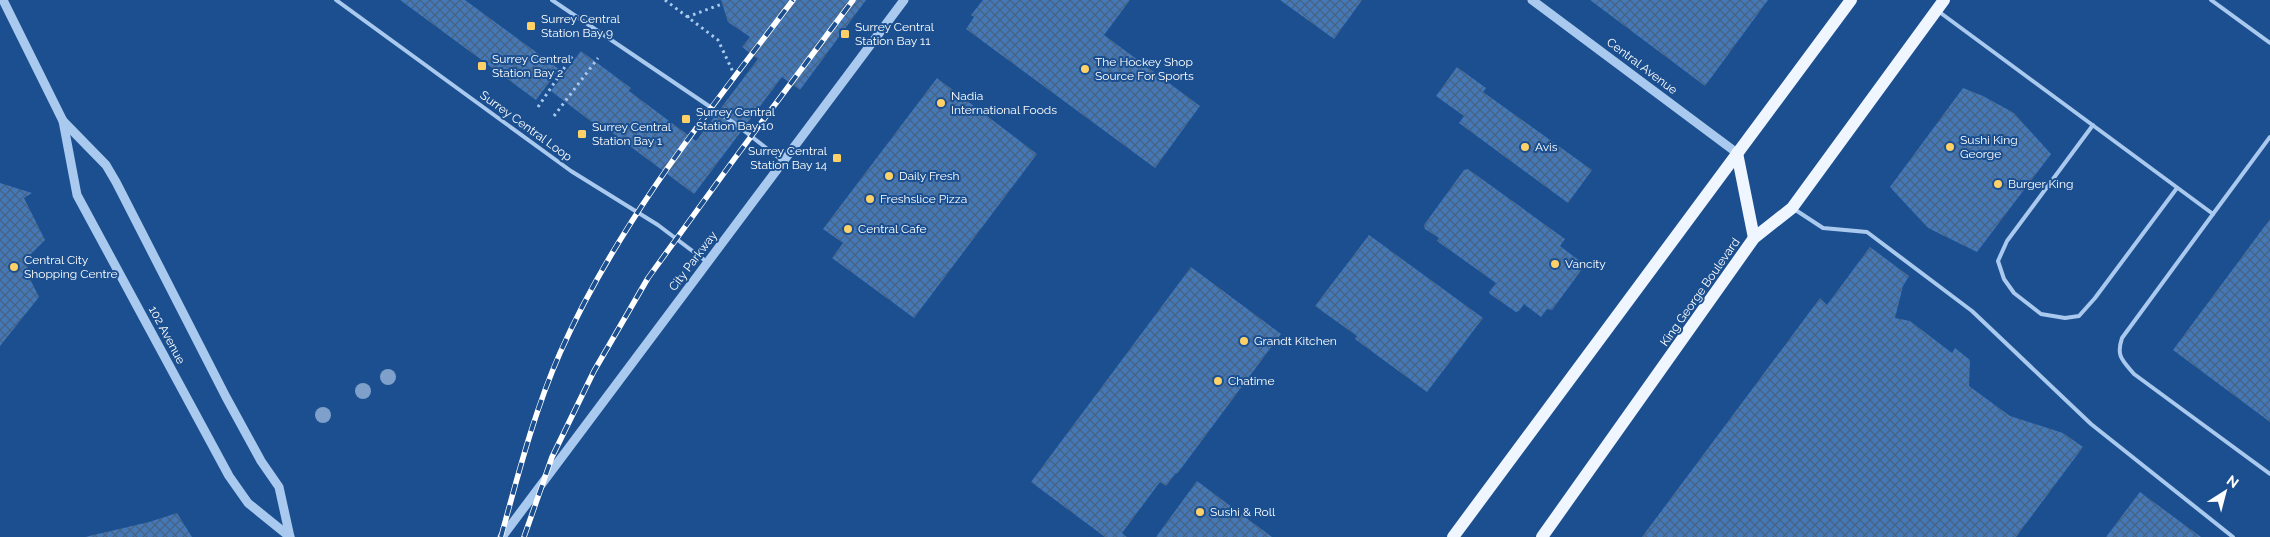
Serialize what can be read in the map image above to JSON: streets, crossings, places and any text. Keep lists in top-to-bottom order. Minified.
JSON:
{"streets":{"main road":["King George Boulevard"],"street":["Central Avenue","City Parkway","102 Avenue"],"lane":["Surrey Central Loop"]},"crossings":[["Surrey Central Loop","City Parkway"]],"places":{"transit":["Surrey Central Station Bay 9","Surrey Central Station Bay 11","Surrey Central Station Bay 2","Surrey Central Station Bay 10","Surrey Central Station Bay 1","Surrey Central Station Bay 14"],"other":["The Hockey Shop Source For Sports","Nadia International Foods","Avis","Sushi King George","Daily Fresh","Burger King","Freshslice Pizza","Central Cafe","Vancity","Central City Shopping Centre","Grandt Kitchen","Chatime","Sushi & Roll"]},"north":"top right"}
